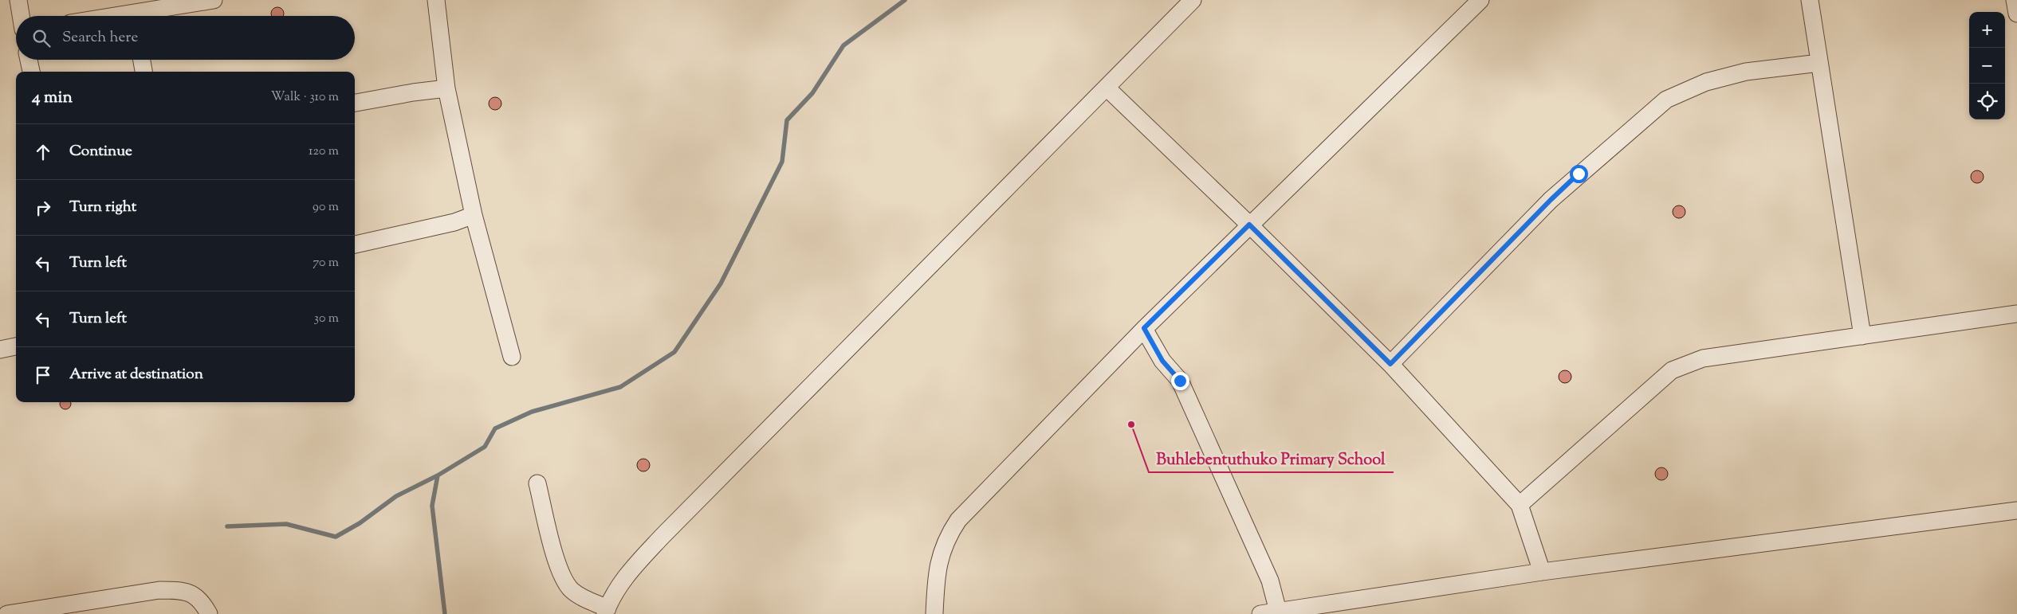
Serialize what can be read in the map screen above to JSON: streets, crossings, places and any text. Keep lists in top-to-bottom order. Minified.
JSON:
{"places":["Buhlebentuthuko Primary School"],"page":{"map_buttons":["+","−"],"search":"Search here","heading":["4 min","Walk · 310 m"],"list":[["Continue","120 m"],["Turn right","90 m"],["Turn left","70 m"],["Turn left","30 m"],"Arrive at destination"]}}
